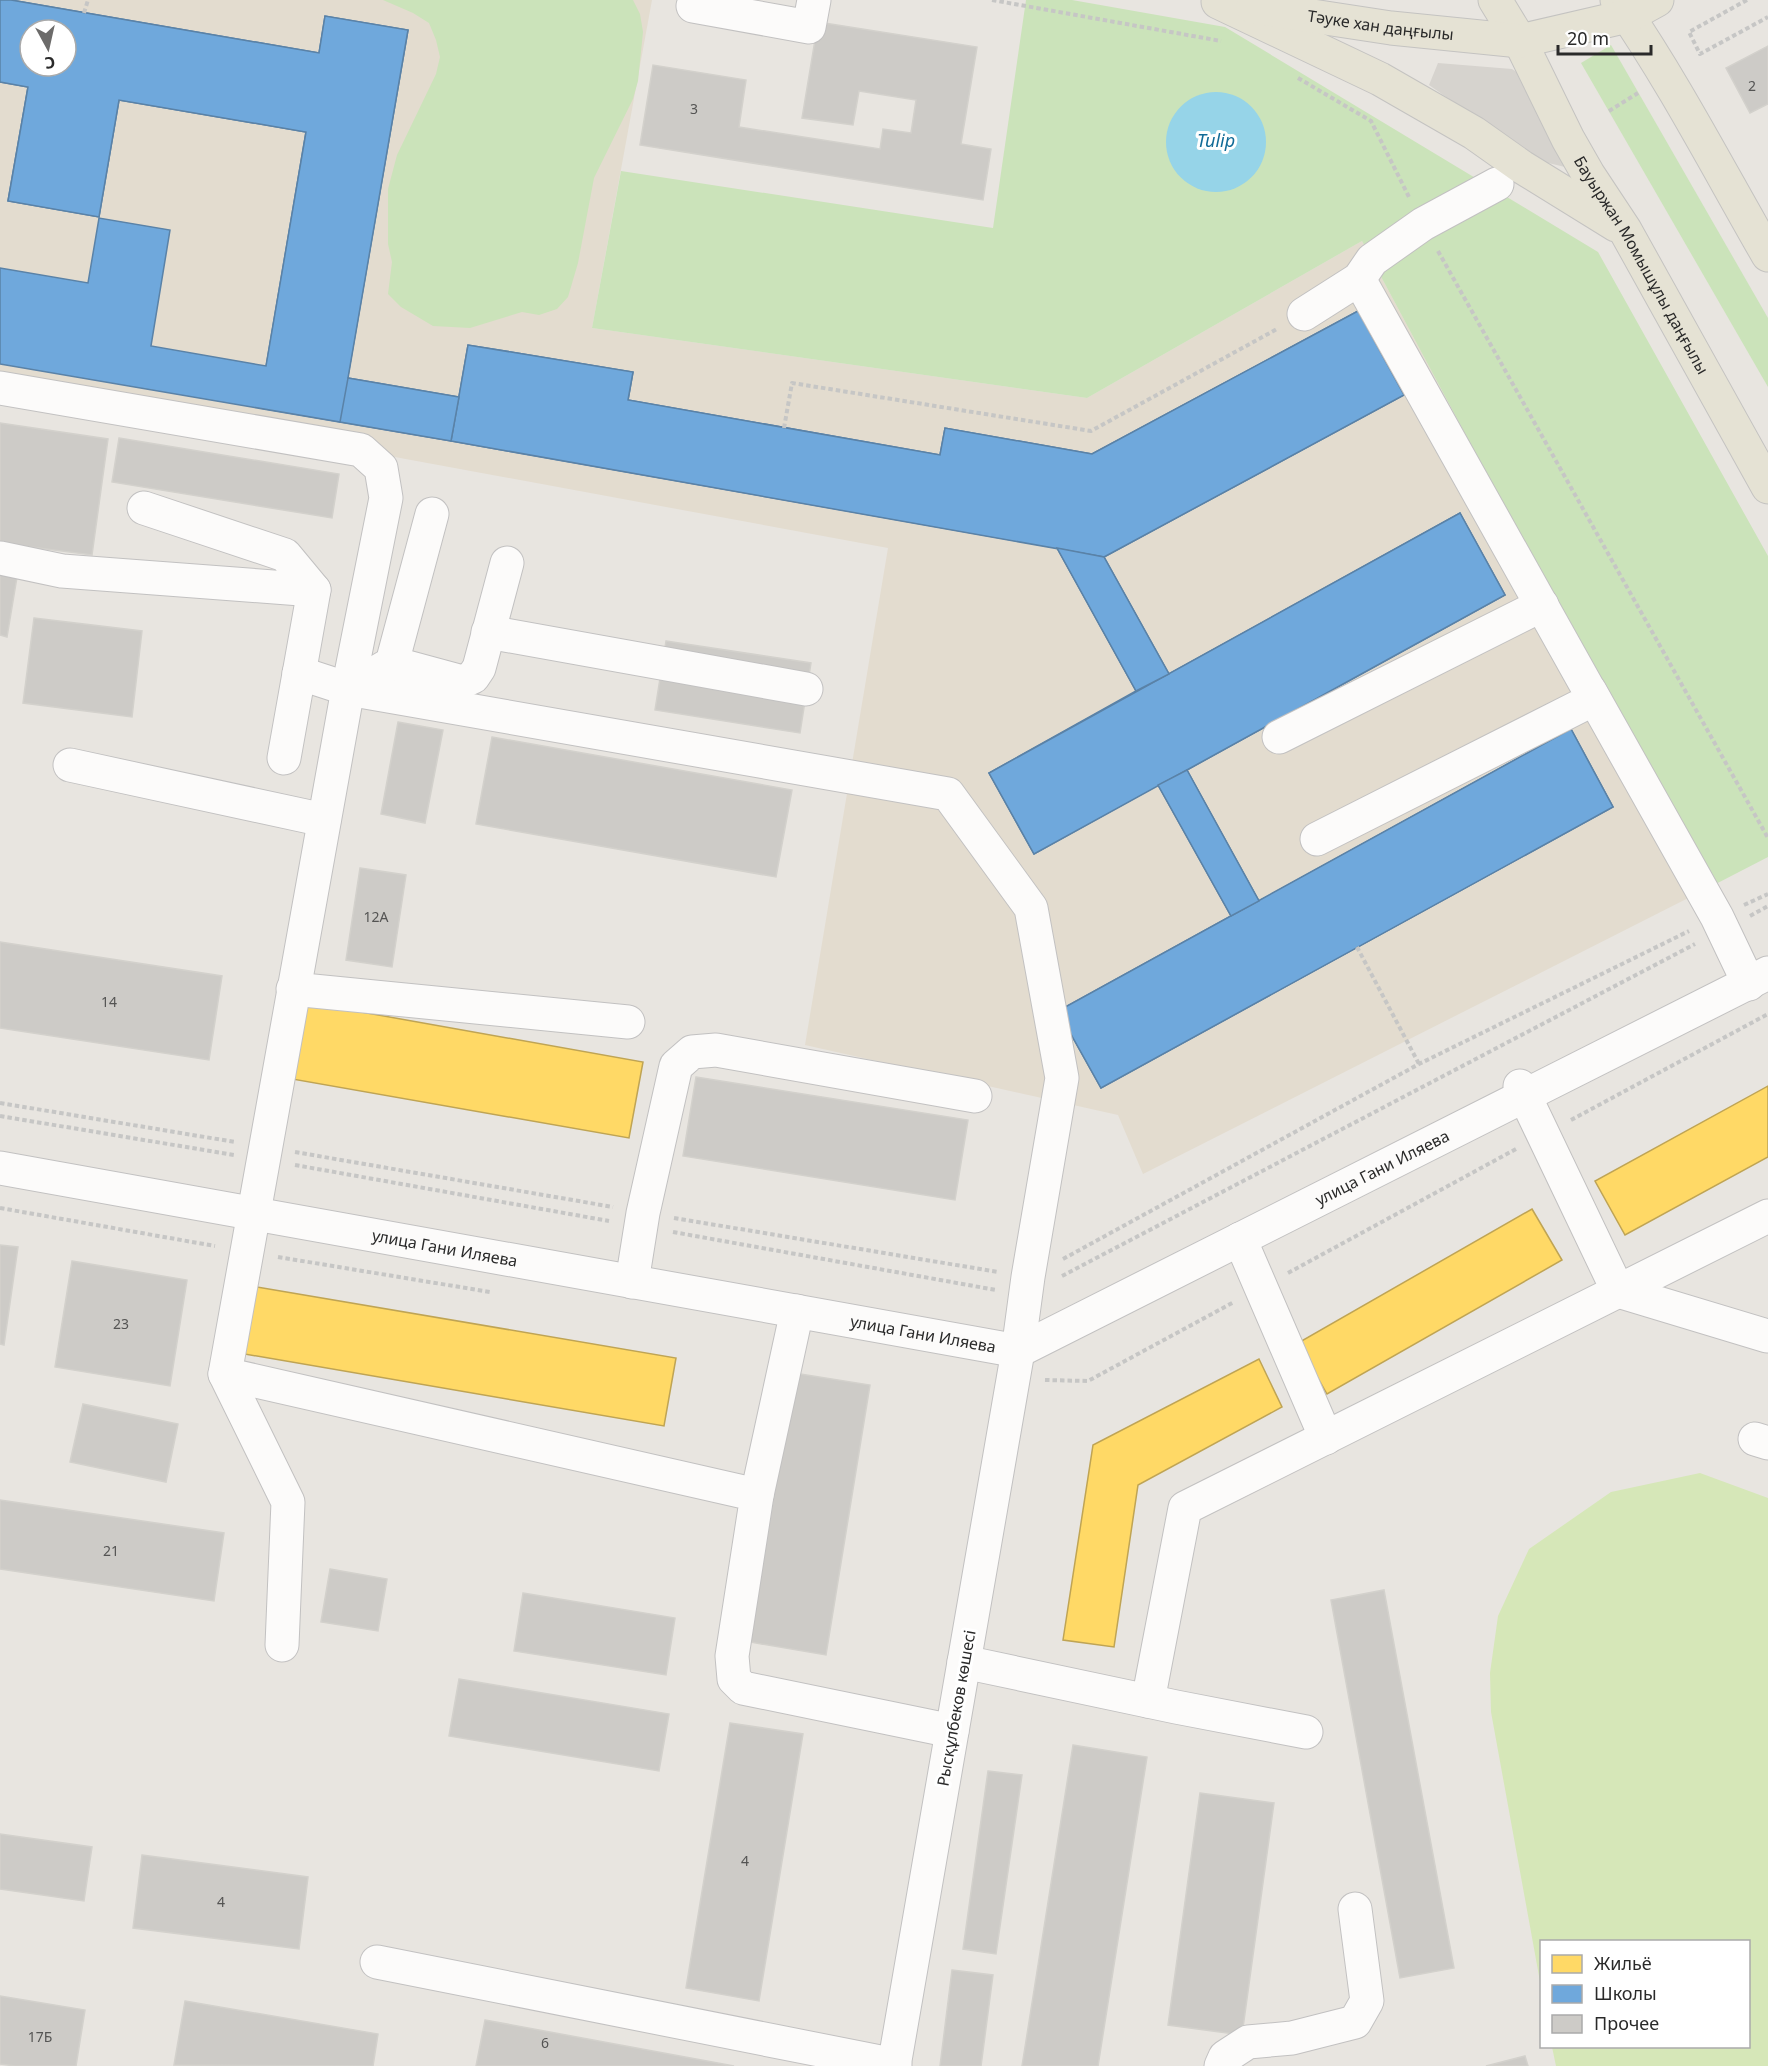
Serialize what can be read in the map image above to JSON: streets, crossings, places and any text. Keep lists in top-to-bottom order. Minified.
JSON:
{"streets":{"main road":["Тәуке хан даңғылы","Бауыржан Момышұлы даңғылы"],"street":["улица Гани Иляева","Рысқұлбеков көшесі"]},"crossings":[["Тәуке хан даңғылы","Бауыржан Момышұлы даңғылы"],["улица Гани Иляева","Рысқұлбеков көшесі"]],"water":["Tulip"],"house_numbers":["2","3","12А","14","23","21","4","4","17Б","6"],"legend":["Жильё","Школы","Прочее"],"scale_bar":"20 m","north":"bottom"}
